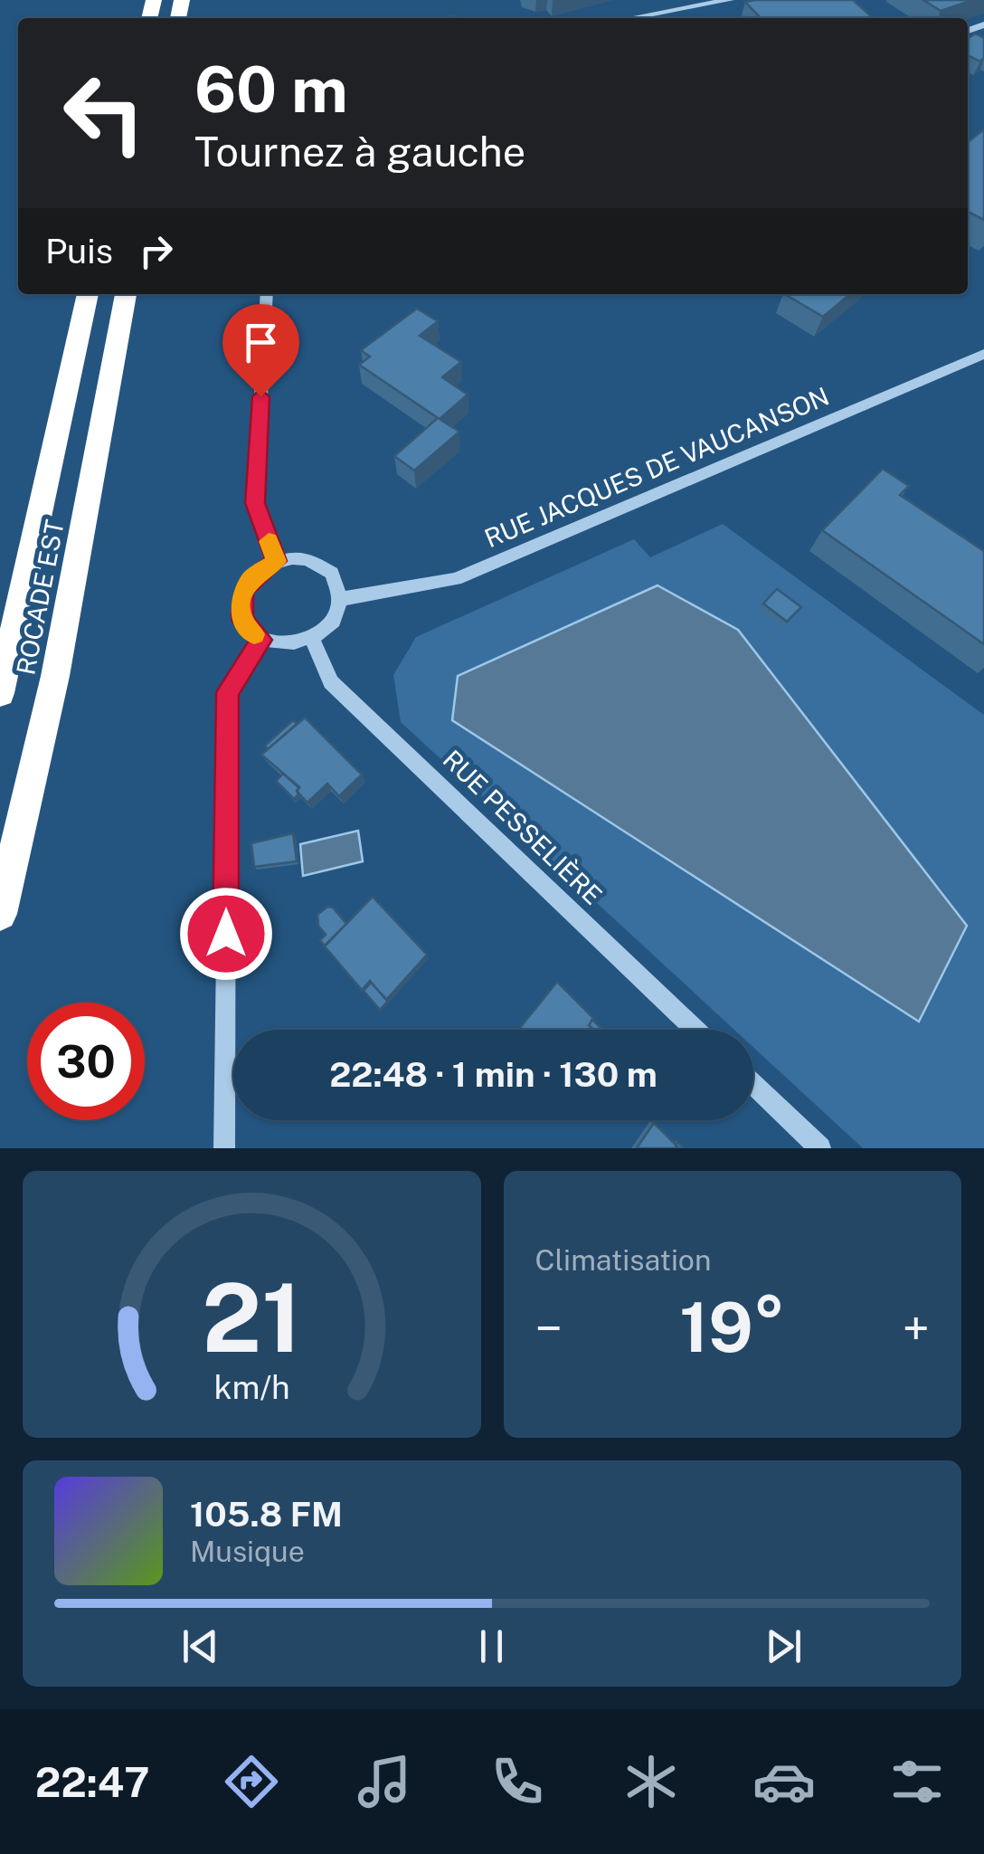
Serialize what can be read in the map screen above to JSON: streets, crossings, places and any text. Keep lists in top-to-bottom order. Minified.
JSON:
{"streets":{"highway":["ROCADE EST"],"street":["RUE JACQUES DE VAUCANSON","RUE PESSELIÈRE"]},"crossings":[["RUE JACQUES DE VAUCANSON","RUE PESSELIÈRE"]],"page":{"turn":["60 m","Tournez à gauche"],"then":"Puis","limit":"30","trip":"22:48 · 1 min · 130 m","tile":"Climatisation","heat":["−","19°","+"],"song":["105.8 FM","Musique"],"tabs":"22:47","gauge":["21","km/h"]}}
